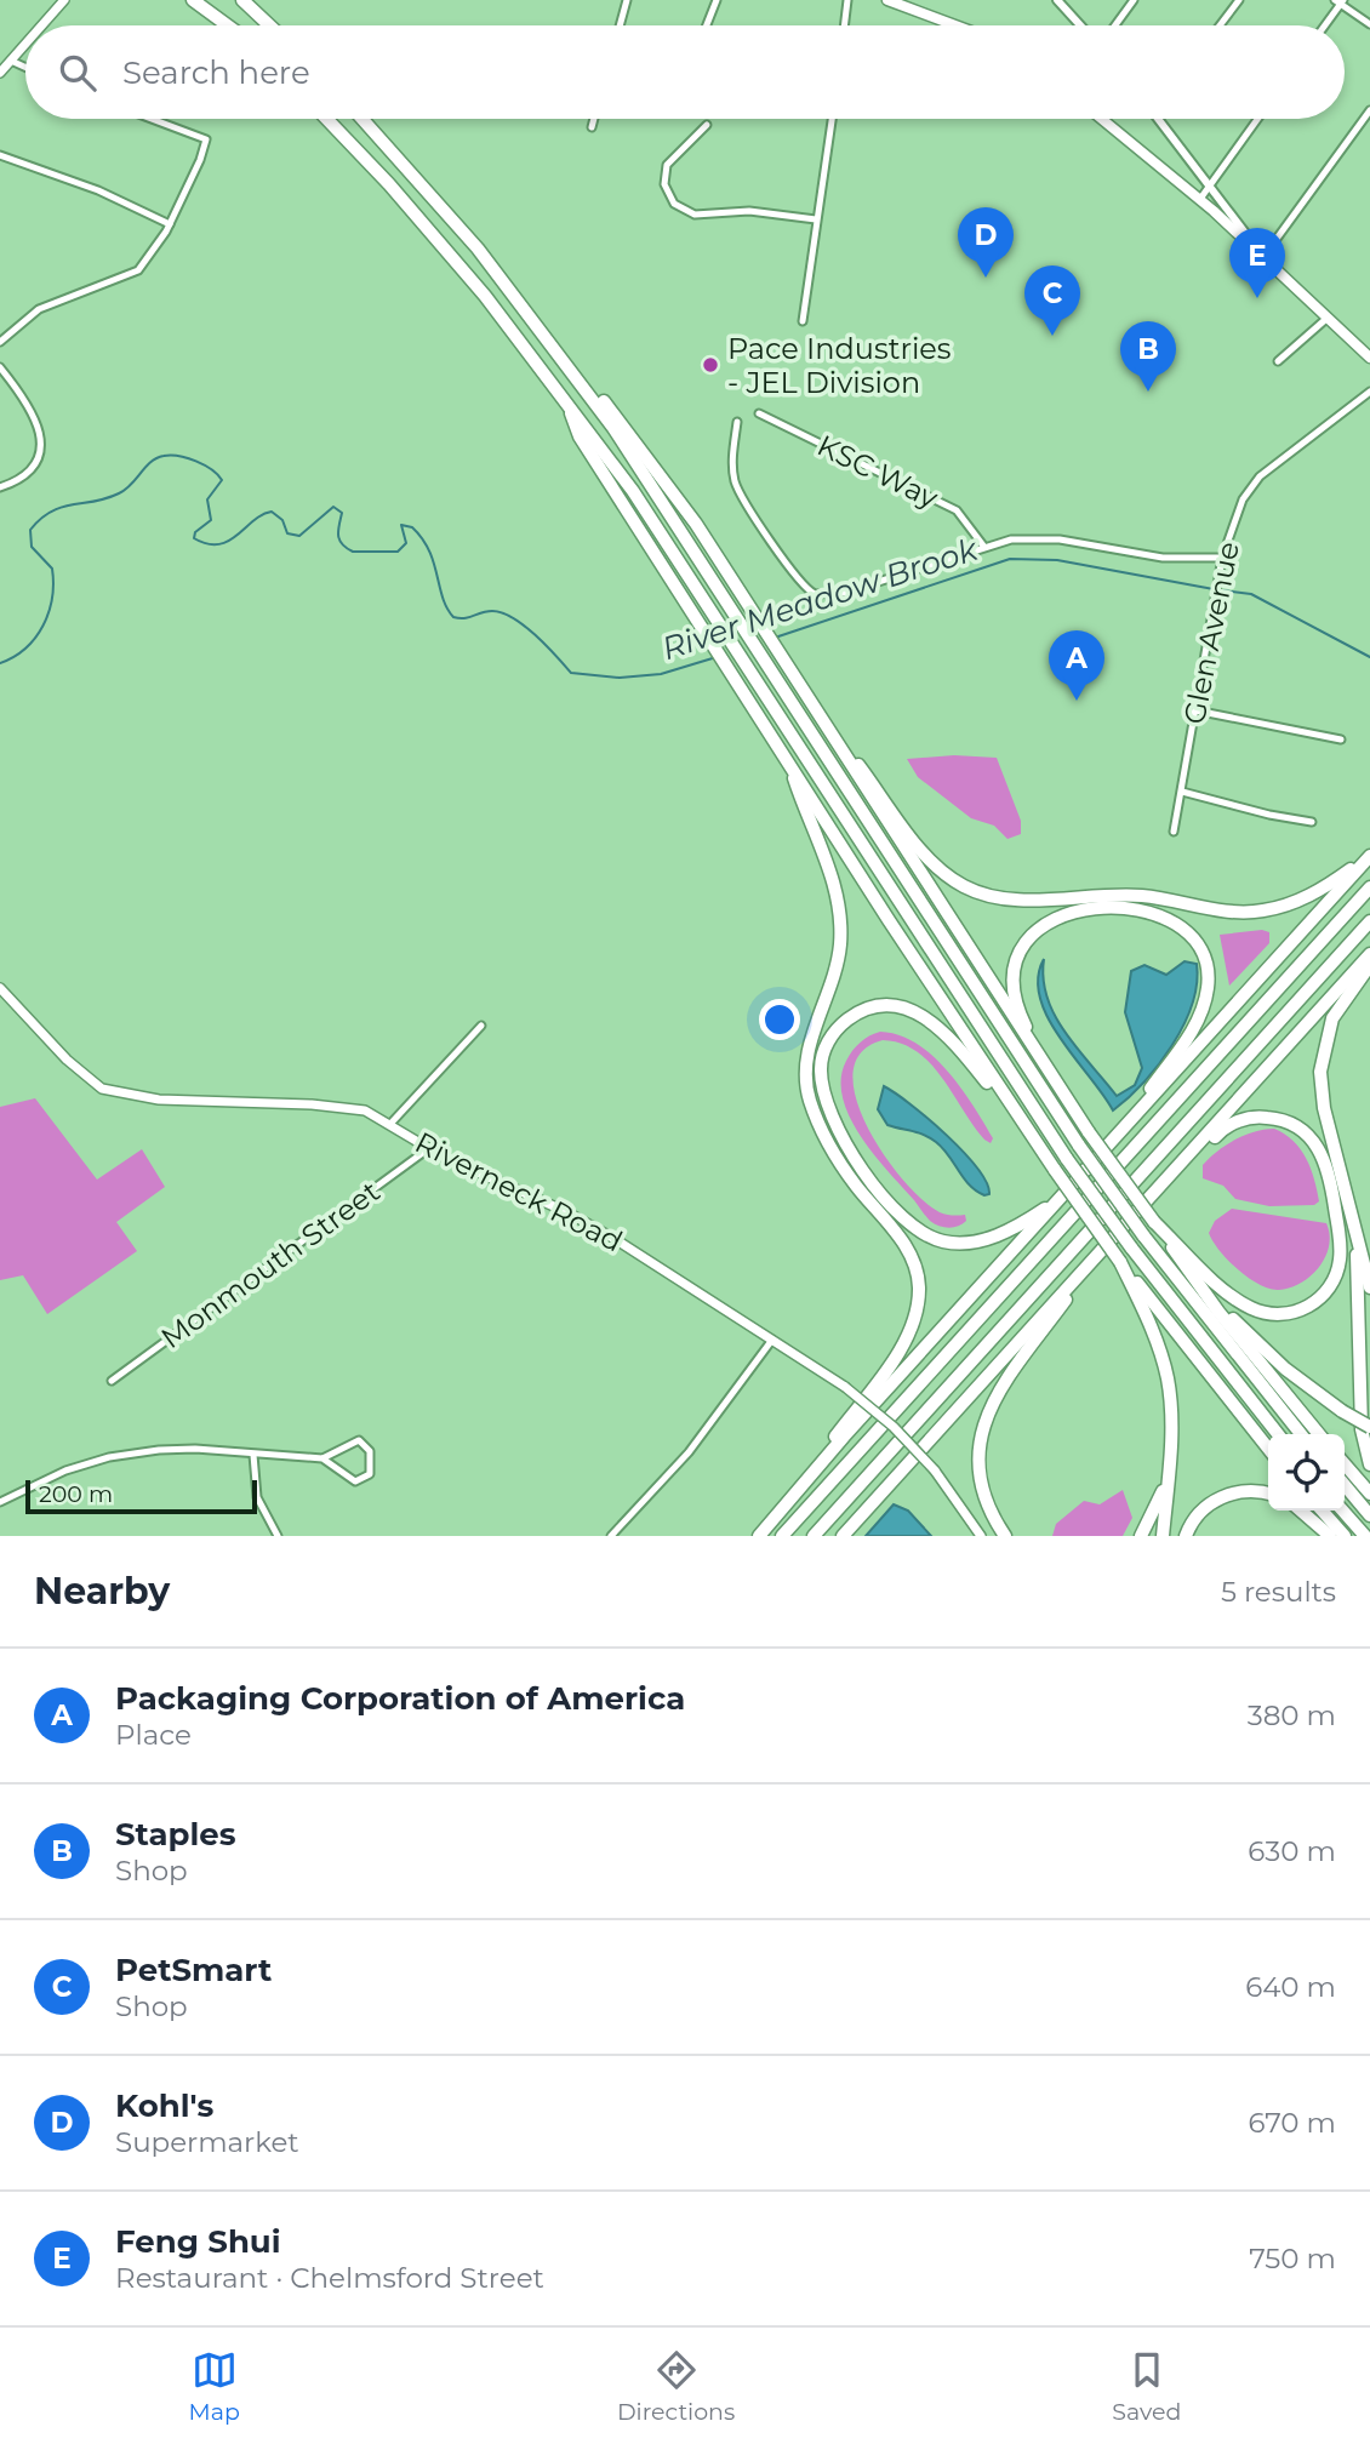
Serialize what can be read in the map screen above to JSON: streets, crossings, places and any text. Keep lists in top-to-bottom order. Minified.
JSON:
{"streets":{"main road":["Riverneck Road"],"street":["KSC Way","Glen Avenue","Monmouth Street"]},"crossings":[["Riverneck Road","Monmouth Street"]],"water":["River Meadow Brook"],"places":["Pace Industries - JEL Division"],"scale_bar":"200 m","page":{"search":"Search here","pins":["D","E","C","B","A"],"scale":"200 m","heading":["Nearby","5 results"],"list":[{"mark":"A","name":"Packaging Corporation of America","note":"Place","value":"380 m"},{"mark":"B","name":"Staples","note":"Shop","value":"630 m"},{"mark":"C","name":"PetSmart","note":"Shop","value":"640 m"},{"mark":"D","name":"Kohl's","note":"Supermarket","value":"670 m"},{"mark":"E","name":"Feng Shui","note":"Restaurant · Chelmsford Street","value":"750 m"}],"nav":["Map","Directions","Saved"]}}
